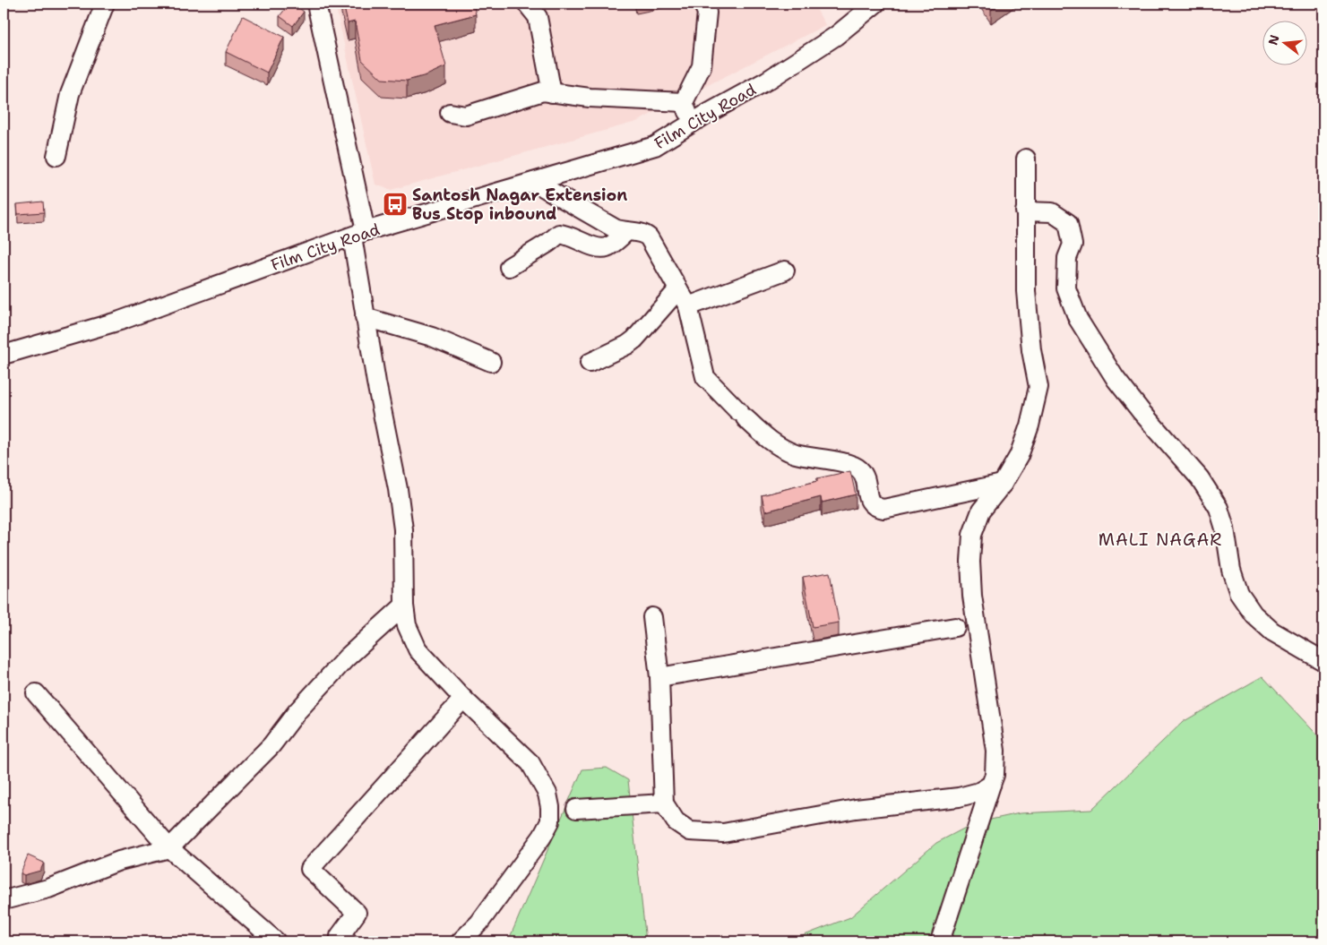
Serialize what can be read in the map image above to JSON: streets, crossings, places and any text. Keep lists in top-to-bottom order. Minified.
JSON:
{"streets":{"street":["Film City Road"]},"districts":["MALI NAGAR"],"places":{"bus stop":["Santosh Nagar Extension Bus Stop inbound"]},"north":"left"}
